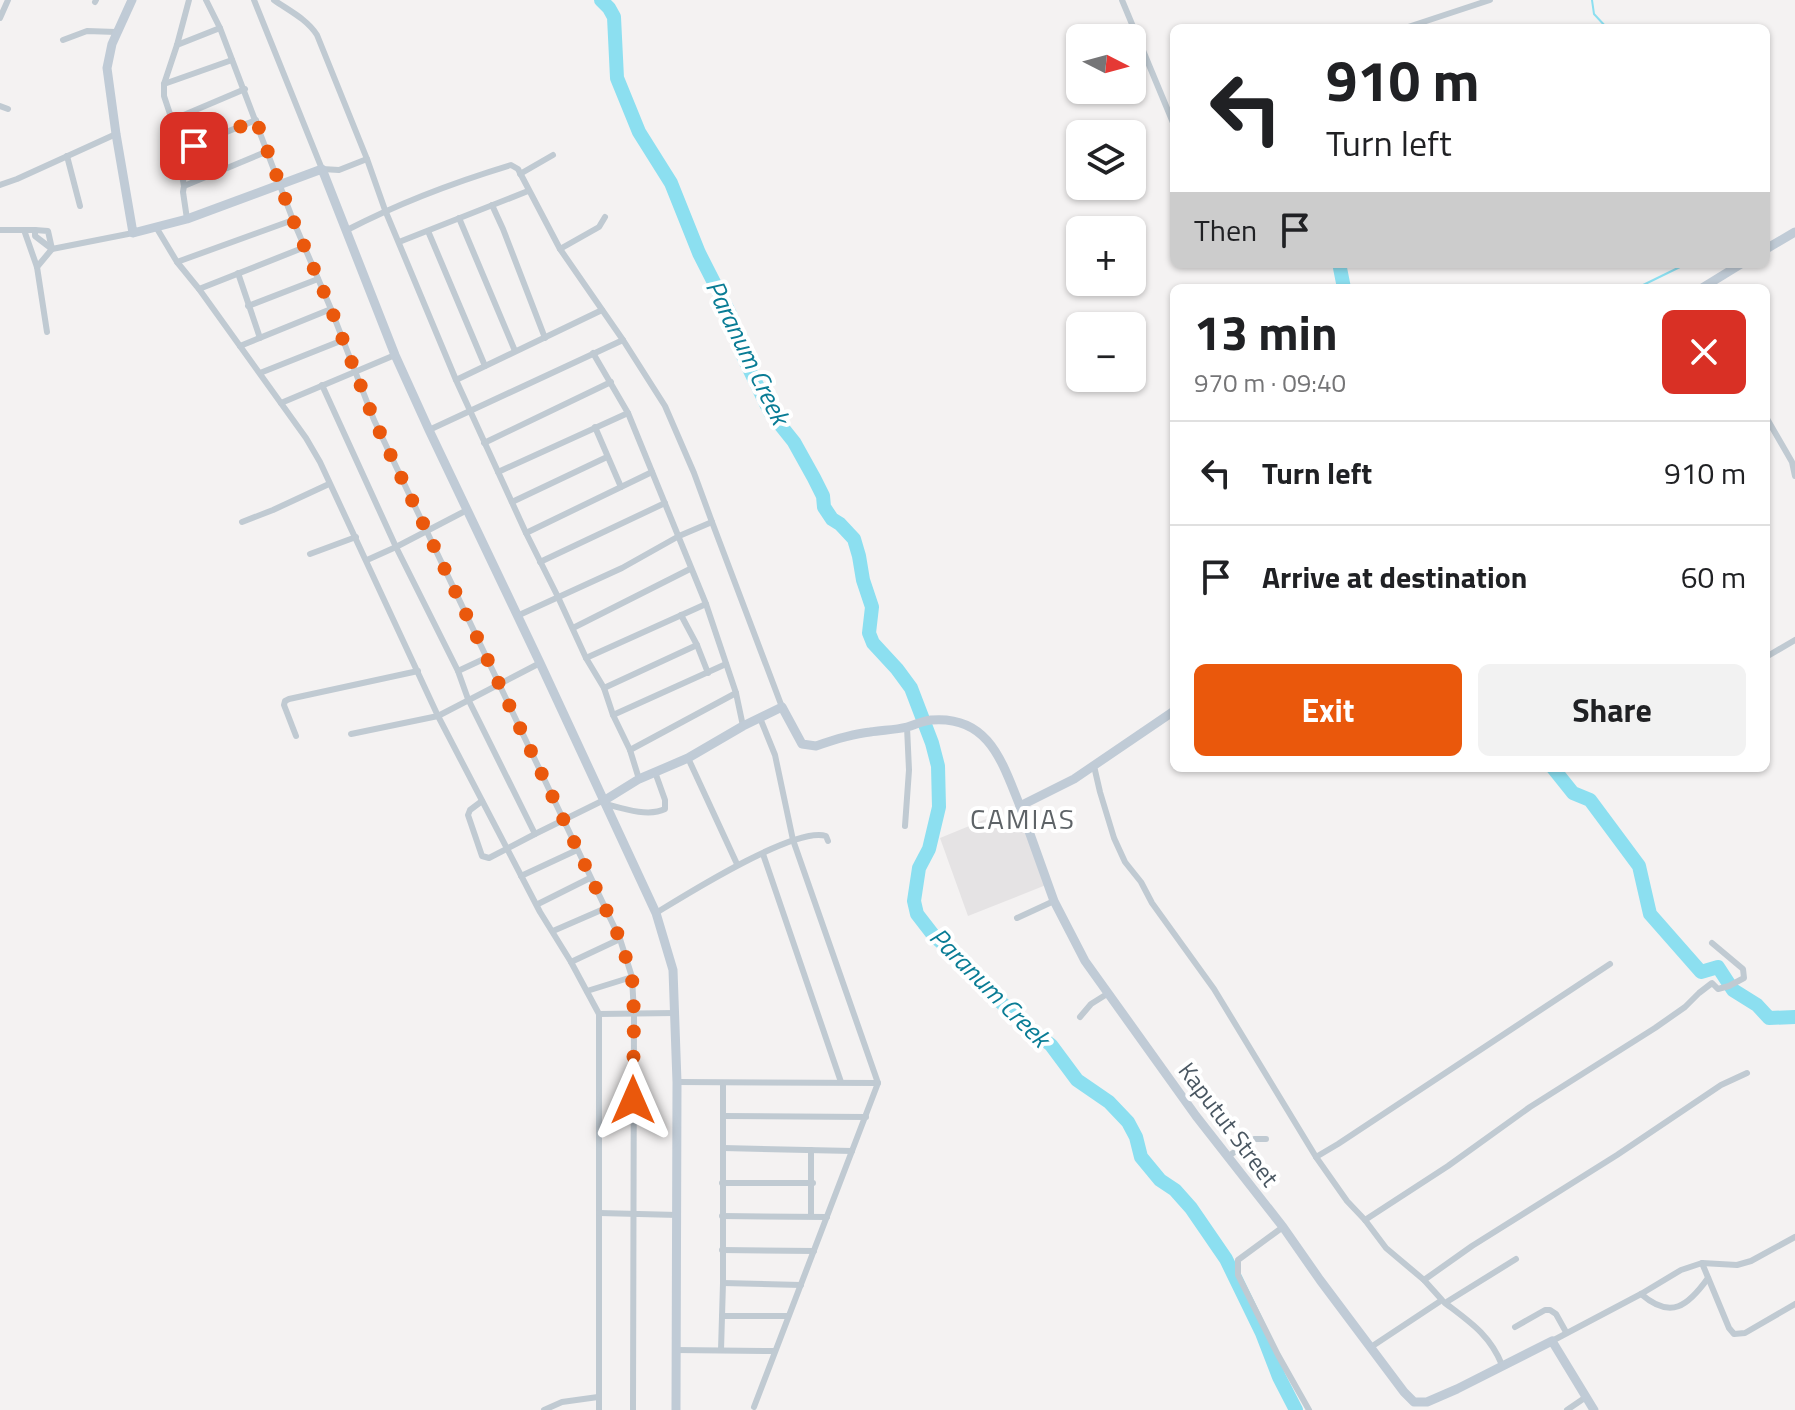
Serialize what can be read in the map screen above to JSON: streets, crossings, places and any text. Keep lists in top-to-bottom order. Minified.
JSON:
{"streets":{"street":["Kaputut Street"]},"districts":["CAMIAS"],"water":["Paranum Creek"],"north":"right","page":{"map_buttons":["+","−"],"turn":["910 m","Turn left"],"then":"Then","heading":["13 min","970 m · 09:40"],"list":[{"name":"Turn left","value":"910 m"},{"name":"Arrive at destination","value":"60 m"}],"buttons":["Exit","Share"]}}
